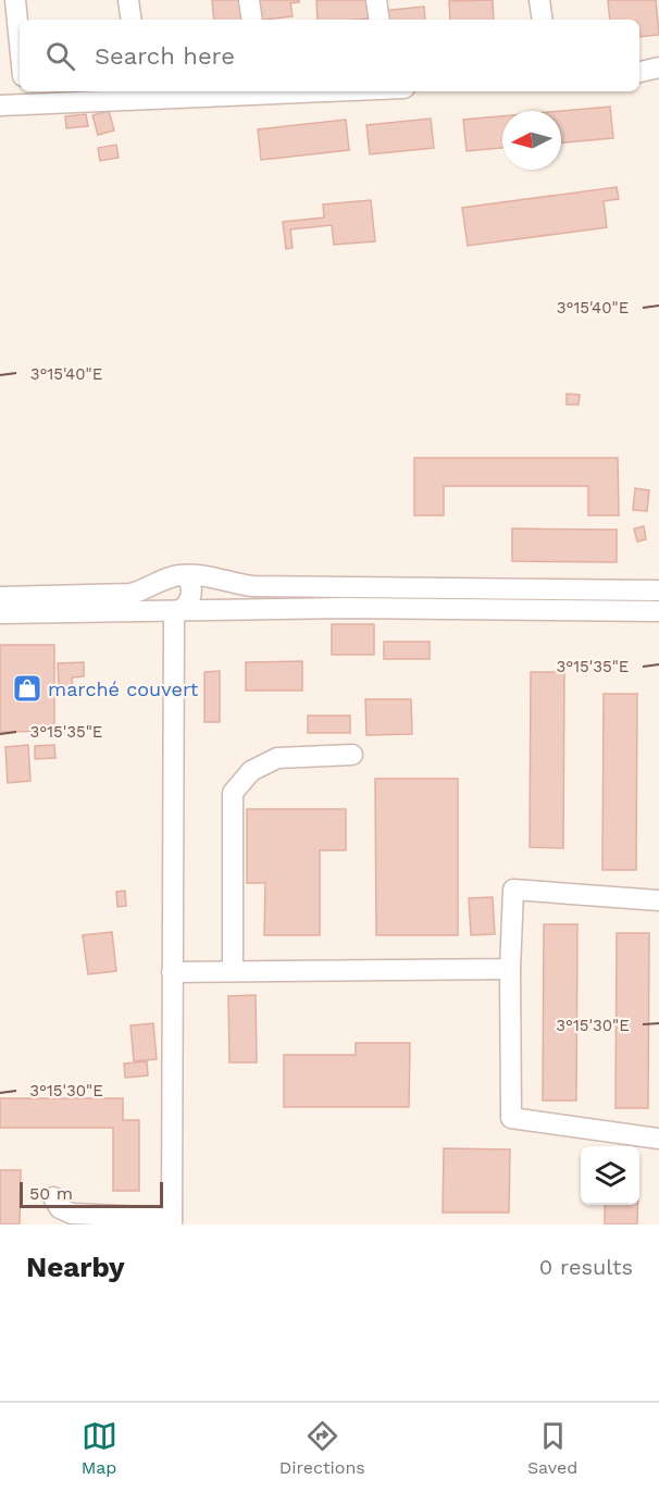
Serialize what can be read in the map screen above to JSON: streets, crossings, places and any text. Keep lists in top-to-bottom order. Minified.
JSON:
{"places":{"shop":["marché couvert"]},"scale_bar":"50 m","north":"left","page":{"search":"Search here","scale":"50 m","heading":["Nearby","0 results"],"nav":["Map","Directions","Saved"]},"coordinates":["3°15'40\"E","3°15'35\"E","3°15'30\"E"]}
